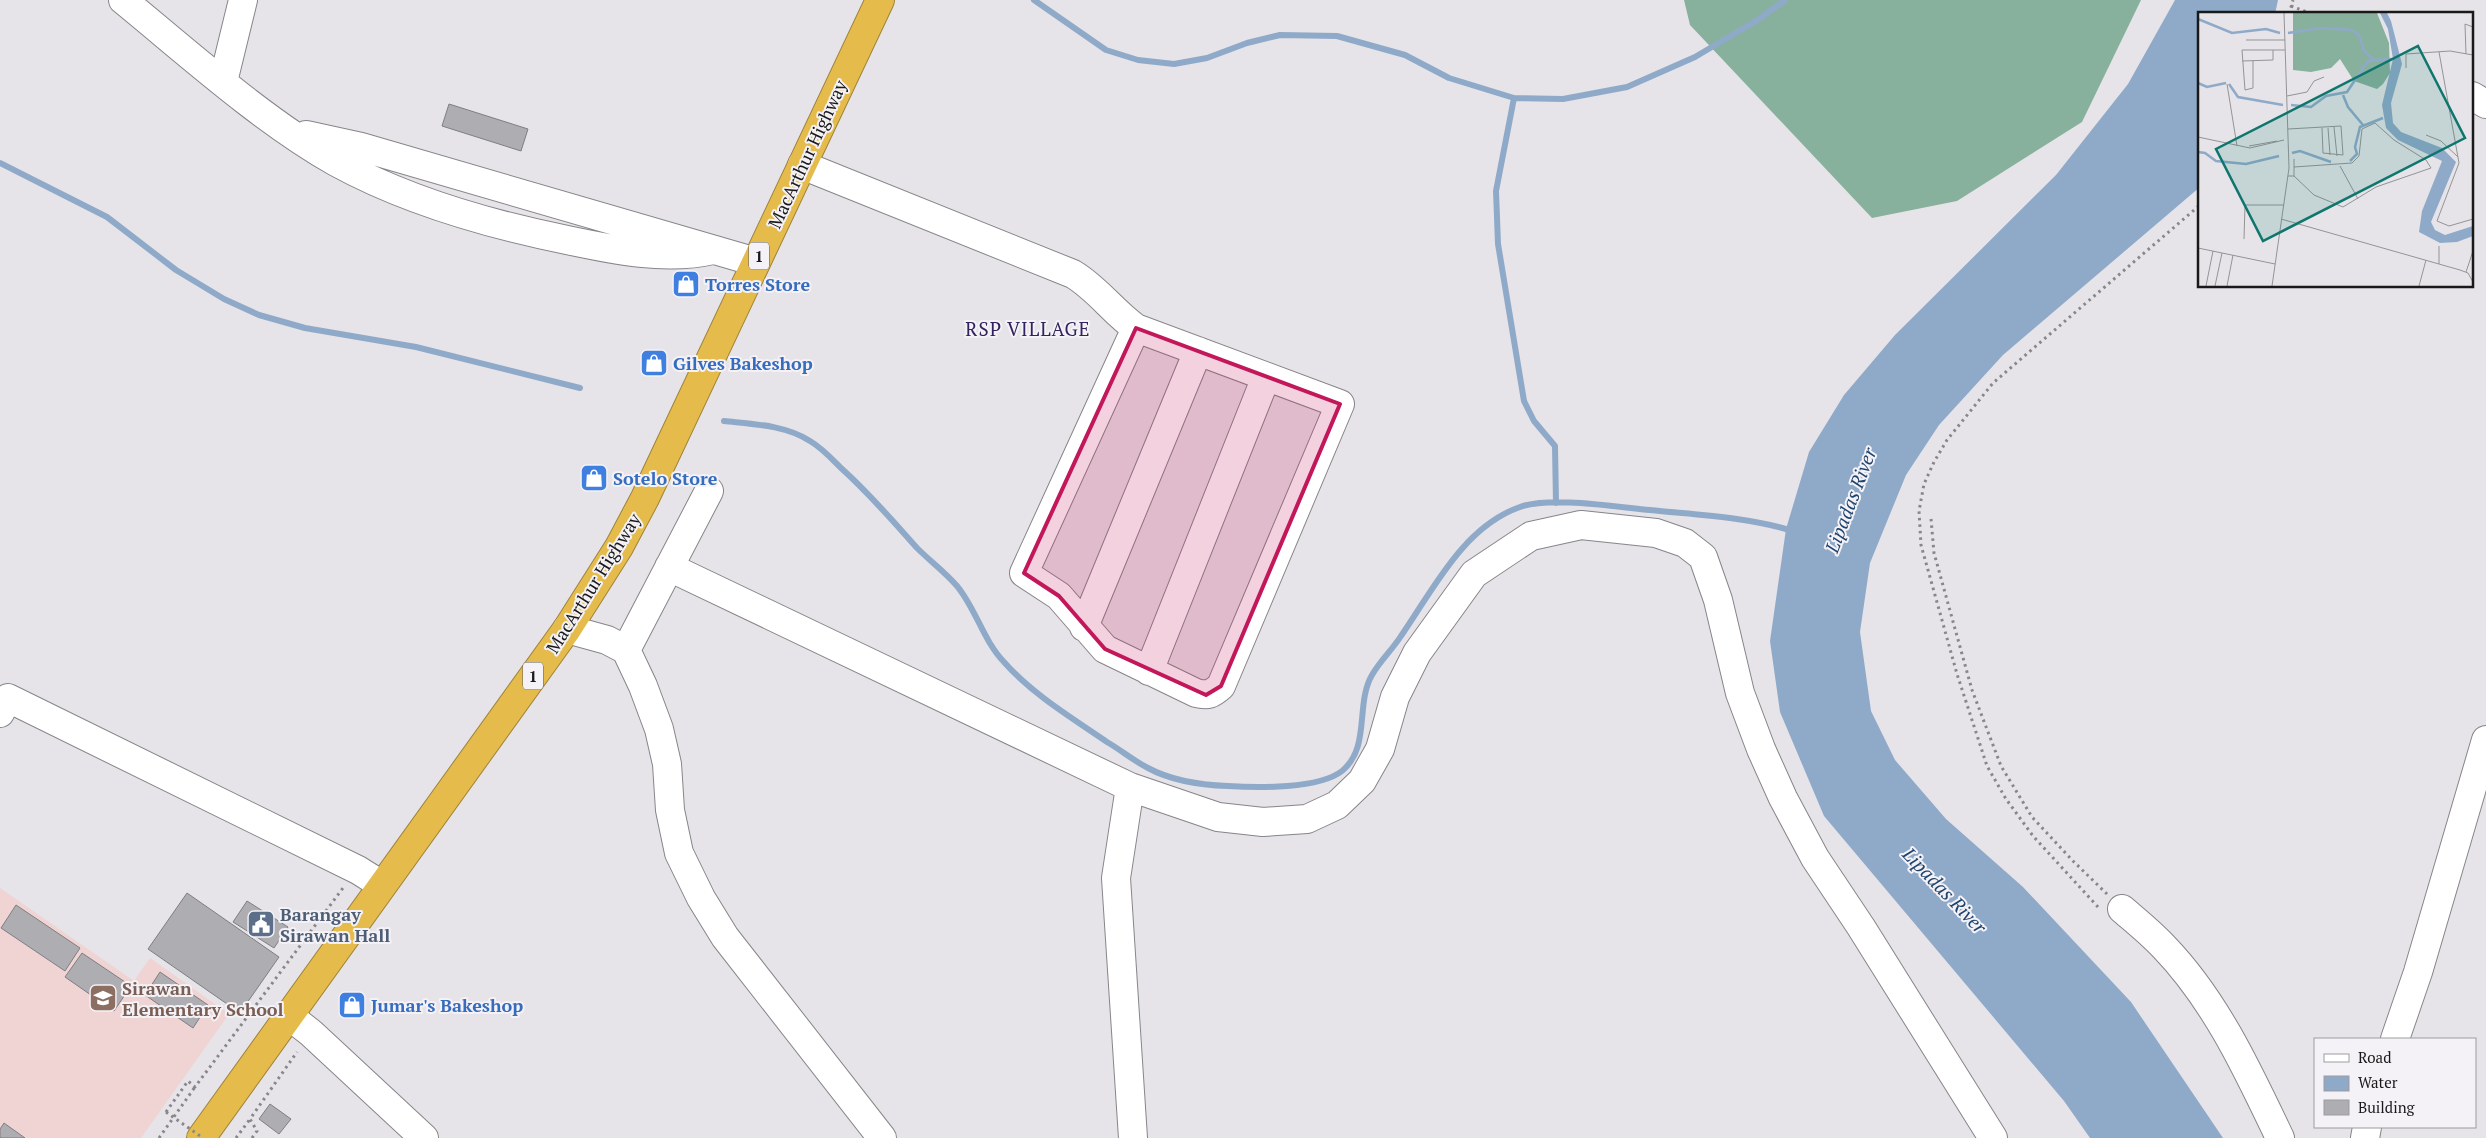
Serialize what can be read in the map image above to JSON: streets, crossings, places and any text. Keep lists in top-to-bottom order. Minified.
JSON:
{"streets":{"highway":["MacArthur Highway","1"]},"districts":["RSP VILLAGE"],"water":["Lipadas River"],"places":{"shop":["Torres Store","Gilves Bakeshop","Sotelo Store","Jumar's Bakeshop"],"public building":["Barangay Sirawan Hall"],"school or university":["Sirawan Elementary School"]},"legend":["Road","Water","Building"]}
